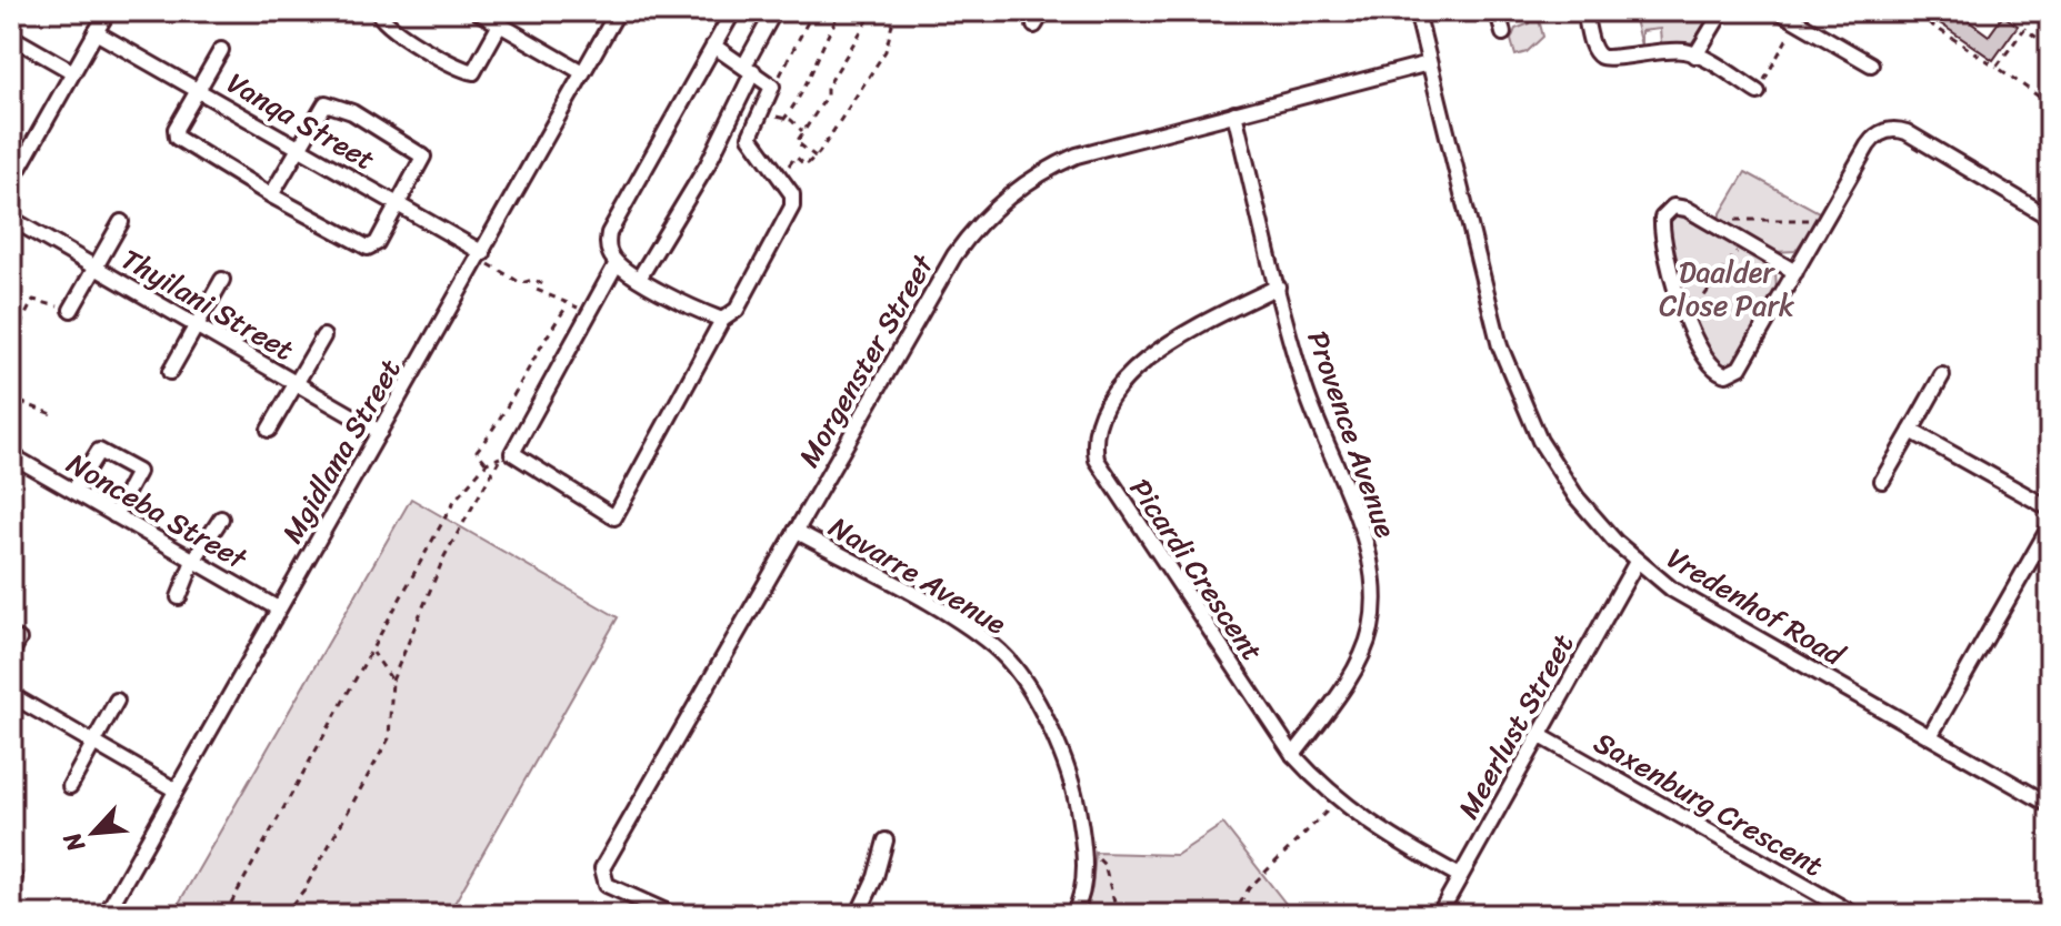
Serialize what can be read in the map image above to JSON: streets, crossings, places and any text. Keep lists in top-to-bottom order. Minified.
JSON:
{"streets":{"street":["Vanqa Street","Thyilani Street","Morgenster Street","Provence Avenue","Mgidlana Street","Nonceba Street","Picardi Crescent","Navarre Avenue","Vredenhof Road","Meerlust Street","Saxenburg Crescent"]},"crossings":[["Vanqa Street","Mgidlana Street"],["Thyilani Street","Mgidlana Street"],["Morgenster Street","Provence Avenue"],["Morgenster Street","Navarre Avenue"],["Morgenster Street","Vredenhof Road"],["Provence Avenue","Picardi Crescent"],["Mgidlana Street","Nonceba Street"],["Picardi Crescent","Meerlust Street"],["Vredenhof Road","Meerlust Street"],["Meerlust Street","Saxenburg Crescent"]],"parks":["Daalder Close Park"],"north":"bottom left"}
